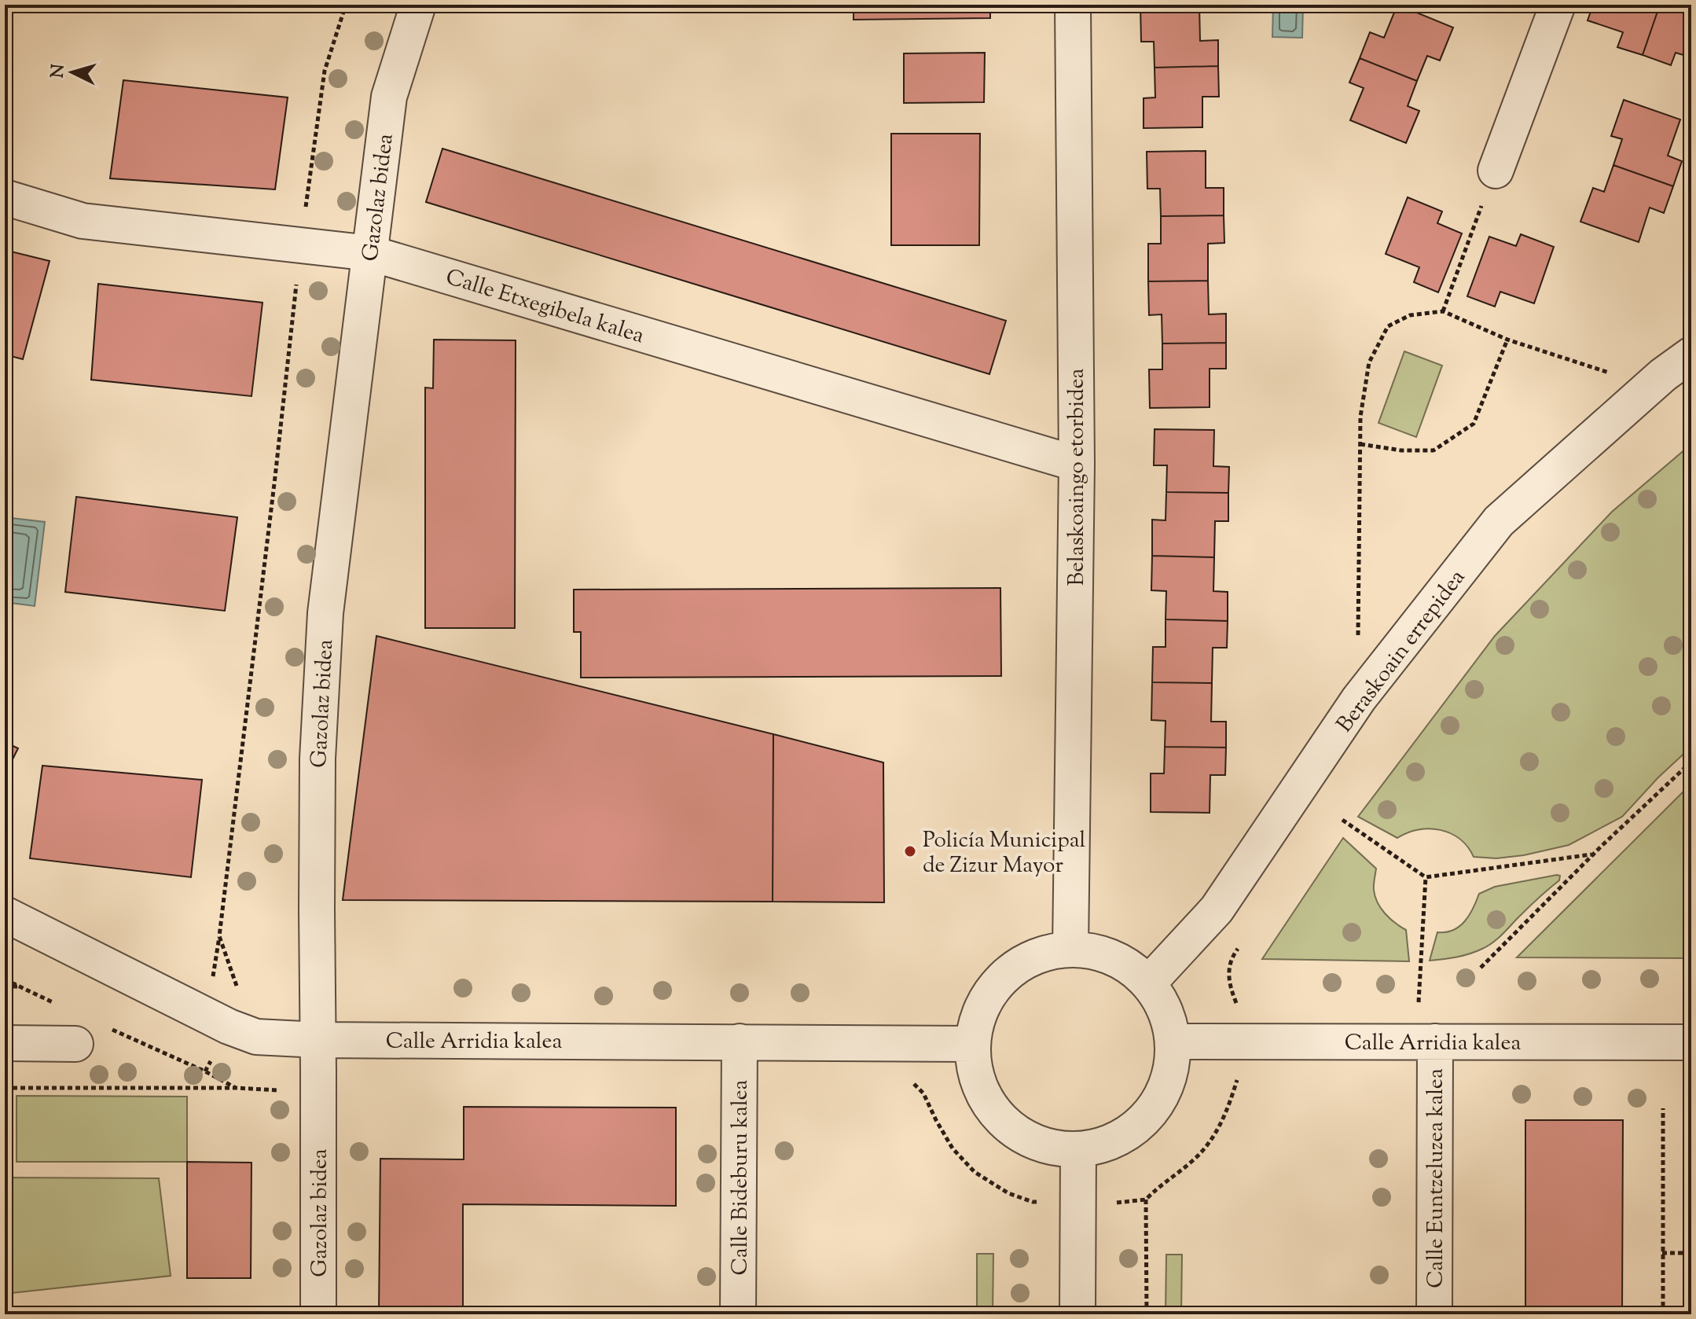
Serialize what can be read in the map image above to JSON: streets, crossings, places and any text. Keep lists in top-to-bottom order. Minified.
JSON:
{"streets":{"street":["Gazolaz bidea","Calle Etxegibela kalea","Belaskoaingo etorbidea","Beraskoain errepidea","Calle Arridia kalea","Calle Bideburu kalea","Calle Euntzeluzea kalea"]},"crossings":[["Gazolaz bidea","Calle Etxegibela kalea"],["Gazolaz bidea","Calle Arridia kalea"],["Calle Etxegibela kalea","Belaskoaingo etorbidea"],["Belaskoaingo etorbidea","Beraskoain errepidea"],["Belaskoaingo etorbidea","Calle Arridia kalea"],["Beraskoain errepidea","Calle Arridia kalea"],["Calle Arridia kalea","Calle Bideburu kalea"],["Calle Arridia kalea","Calle Euntzeluzea kalea"]],"places":["Policía Municipal de Zizur Mayor"],"north":"left"}
